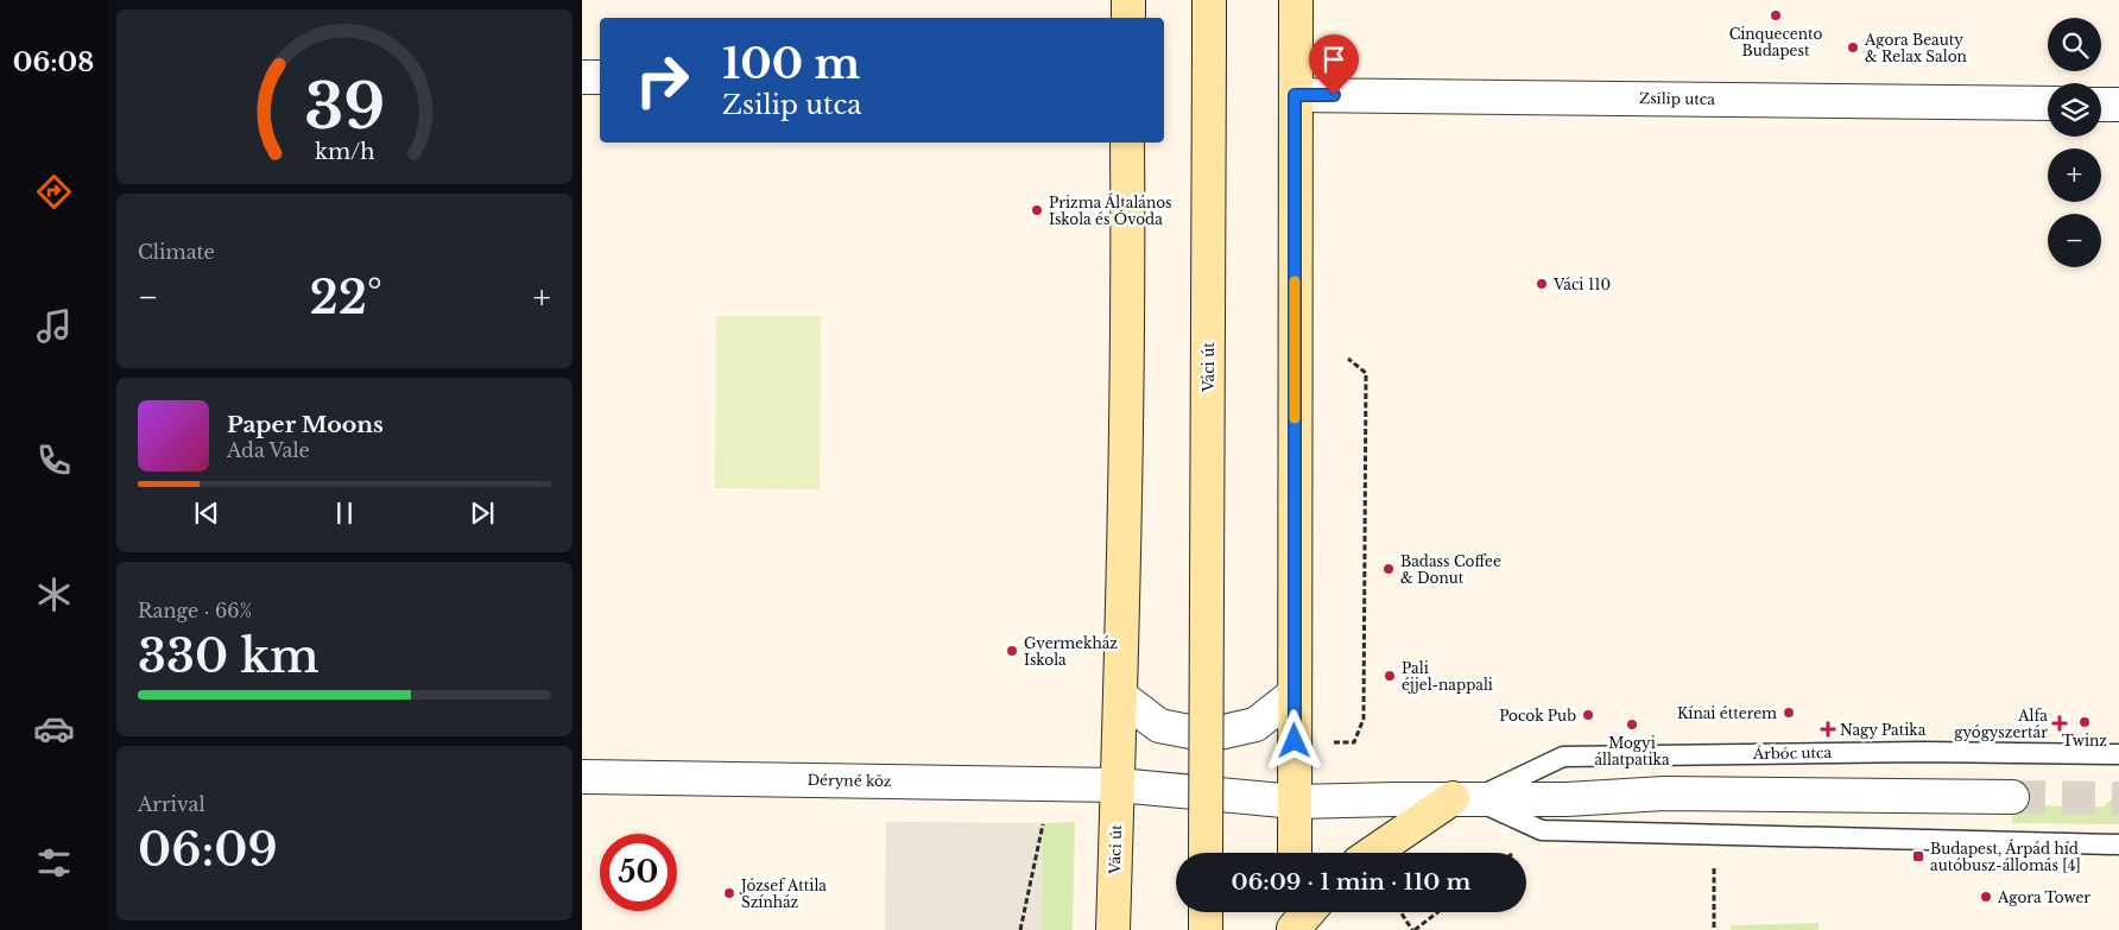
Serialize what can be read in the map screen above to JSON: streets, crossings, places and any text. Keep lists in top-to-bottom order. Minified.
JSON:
{"streets":{"main road":["Váci út"],"street":["Zsilip utca","Árbóc utca","Déryné köz"]},"crossings":[["Váci út","Árbóc utca"],["Váci út","Déryné köz"],["Árbóc utca","Déryné köz"]],"places":{"other":["Cinquecento Budapest","Agora Beauty & Relax Salon","Prizma Általános Iskola és Óvoda","Váci 110","Badass Coffee & Donut","Gyermekház Iskola","Pali éjjel-nappali","Kínai étterem","Pocok Pub","Twinz","Mogyi állatpatika","József Attila Színház","Agora Tower"],"health":["Alfa gyógyszertár","Nagy Patika"],"transit":["Budapest, Árpád híd autóbusz-állomás [4]"]},"page":{"tabs":"06:08","map_buttons":["+","−"],"turn":["100 m","Zsilip utca"],"tile":["Climate",["Range · 66%","330 km"],["Arrival","06:09"]],"heat":["−","22°","+"],"song":["Paper Moons","Ada Vale"],"limit":"50","trip":"06:09 · 1 min · 110 m","gauge":["39","km/h"]}}
